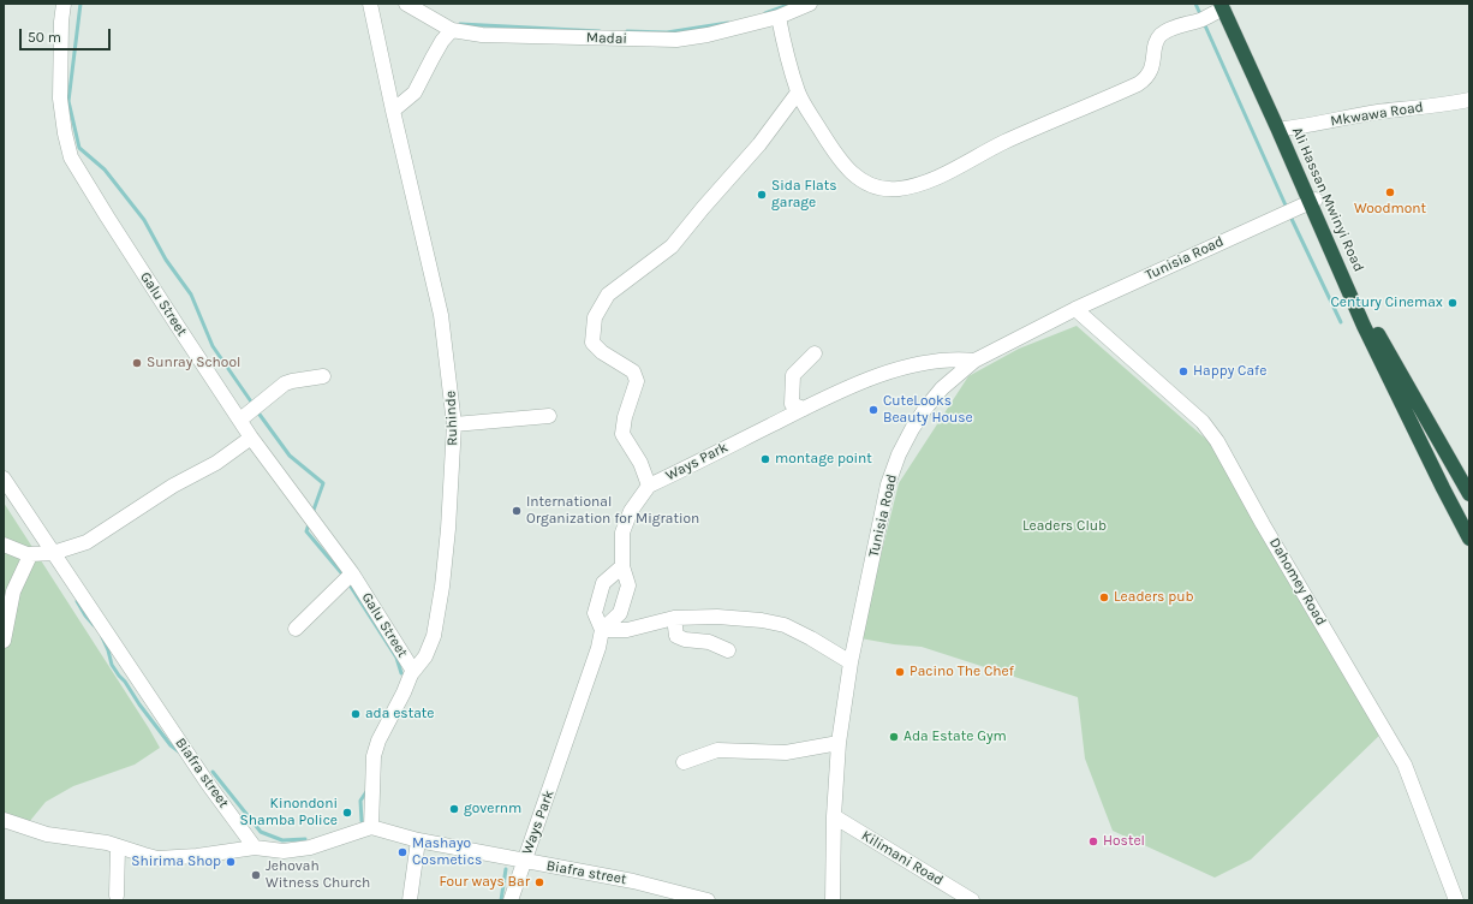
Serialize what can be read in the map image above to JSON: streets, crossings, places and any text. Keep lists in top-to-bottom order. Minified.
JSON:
{"streets":{"highway":["Ali Hassan Mwinyi Road"],"street":["Madai","Mkwawa Road","Tunisia Road","Galu Street","Ruhinde","Ways Park","Dahomey Road","Biafra street","Kilimani Road"]},"crossings":[["Mkwawa Road","Ali Hassan Mwinyi Road"],["Ali Hassan Mwinyi Road","Tunisia Road"],["Tunisia Road","Ways Park"],["Tunisia Road","Dahomey Road"],["Tunisia Road","Kilimani Road"],["Galu Street","Ruhinde"],["Ruhinde","Biafra street"],["Ways Park","Biafra street"]],"parks":["Leaders Club"],"places":["Woodmont","Sida Flats garage","Century Cinemax","Sunray School","Happy Cafe","CuteLooks Beauty House","montage point","International Organization for Migration","Leaders pub","Pacino The Chef","ada estate","Ada Estate Gym","governm","Kinondoni Shamba Police","Hostel","Mashayo Cosmetics","Shirima Shop","Jehovah Witness Church","Four ways Bar"],"scale_bar":"50 m"}
